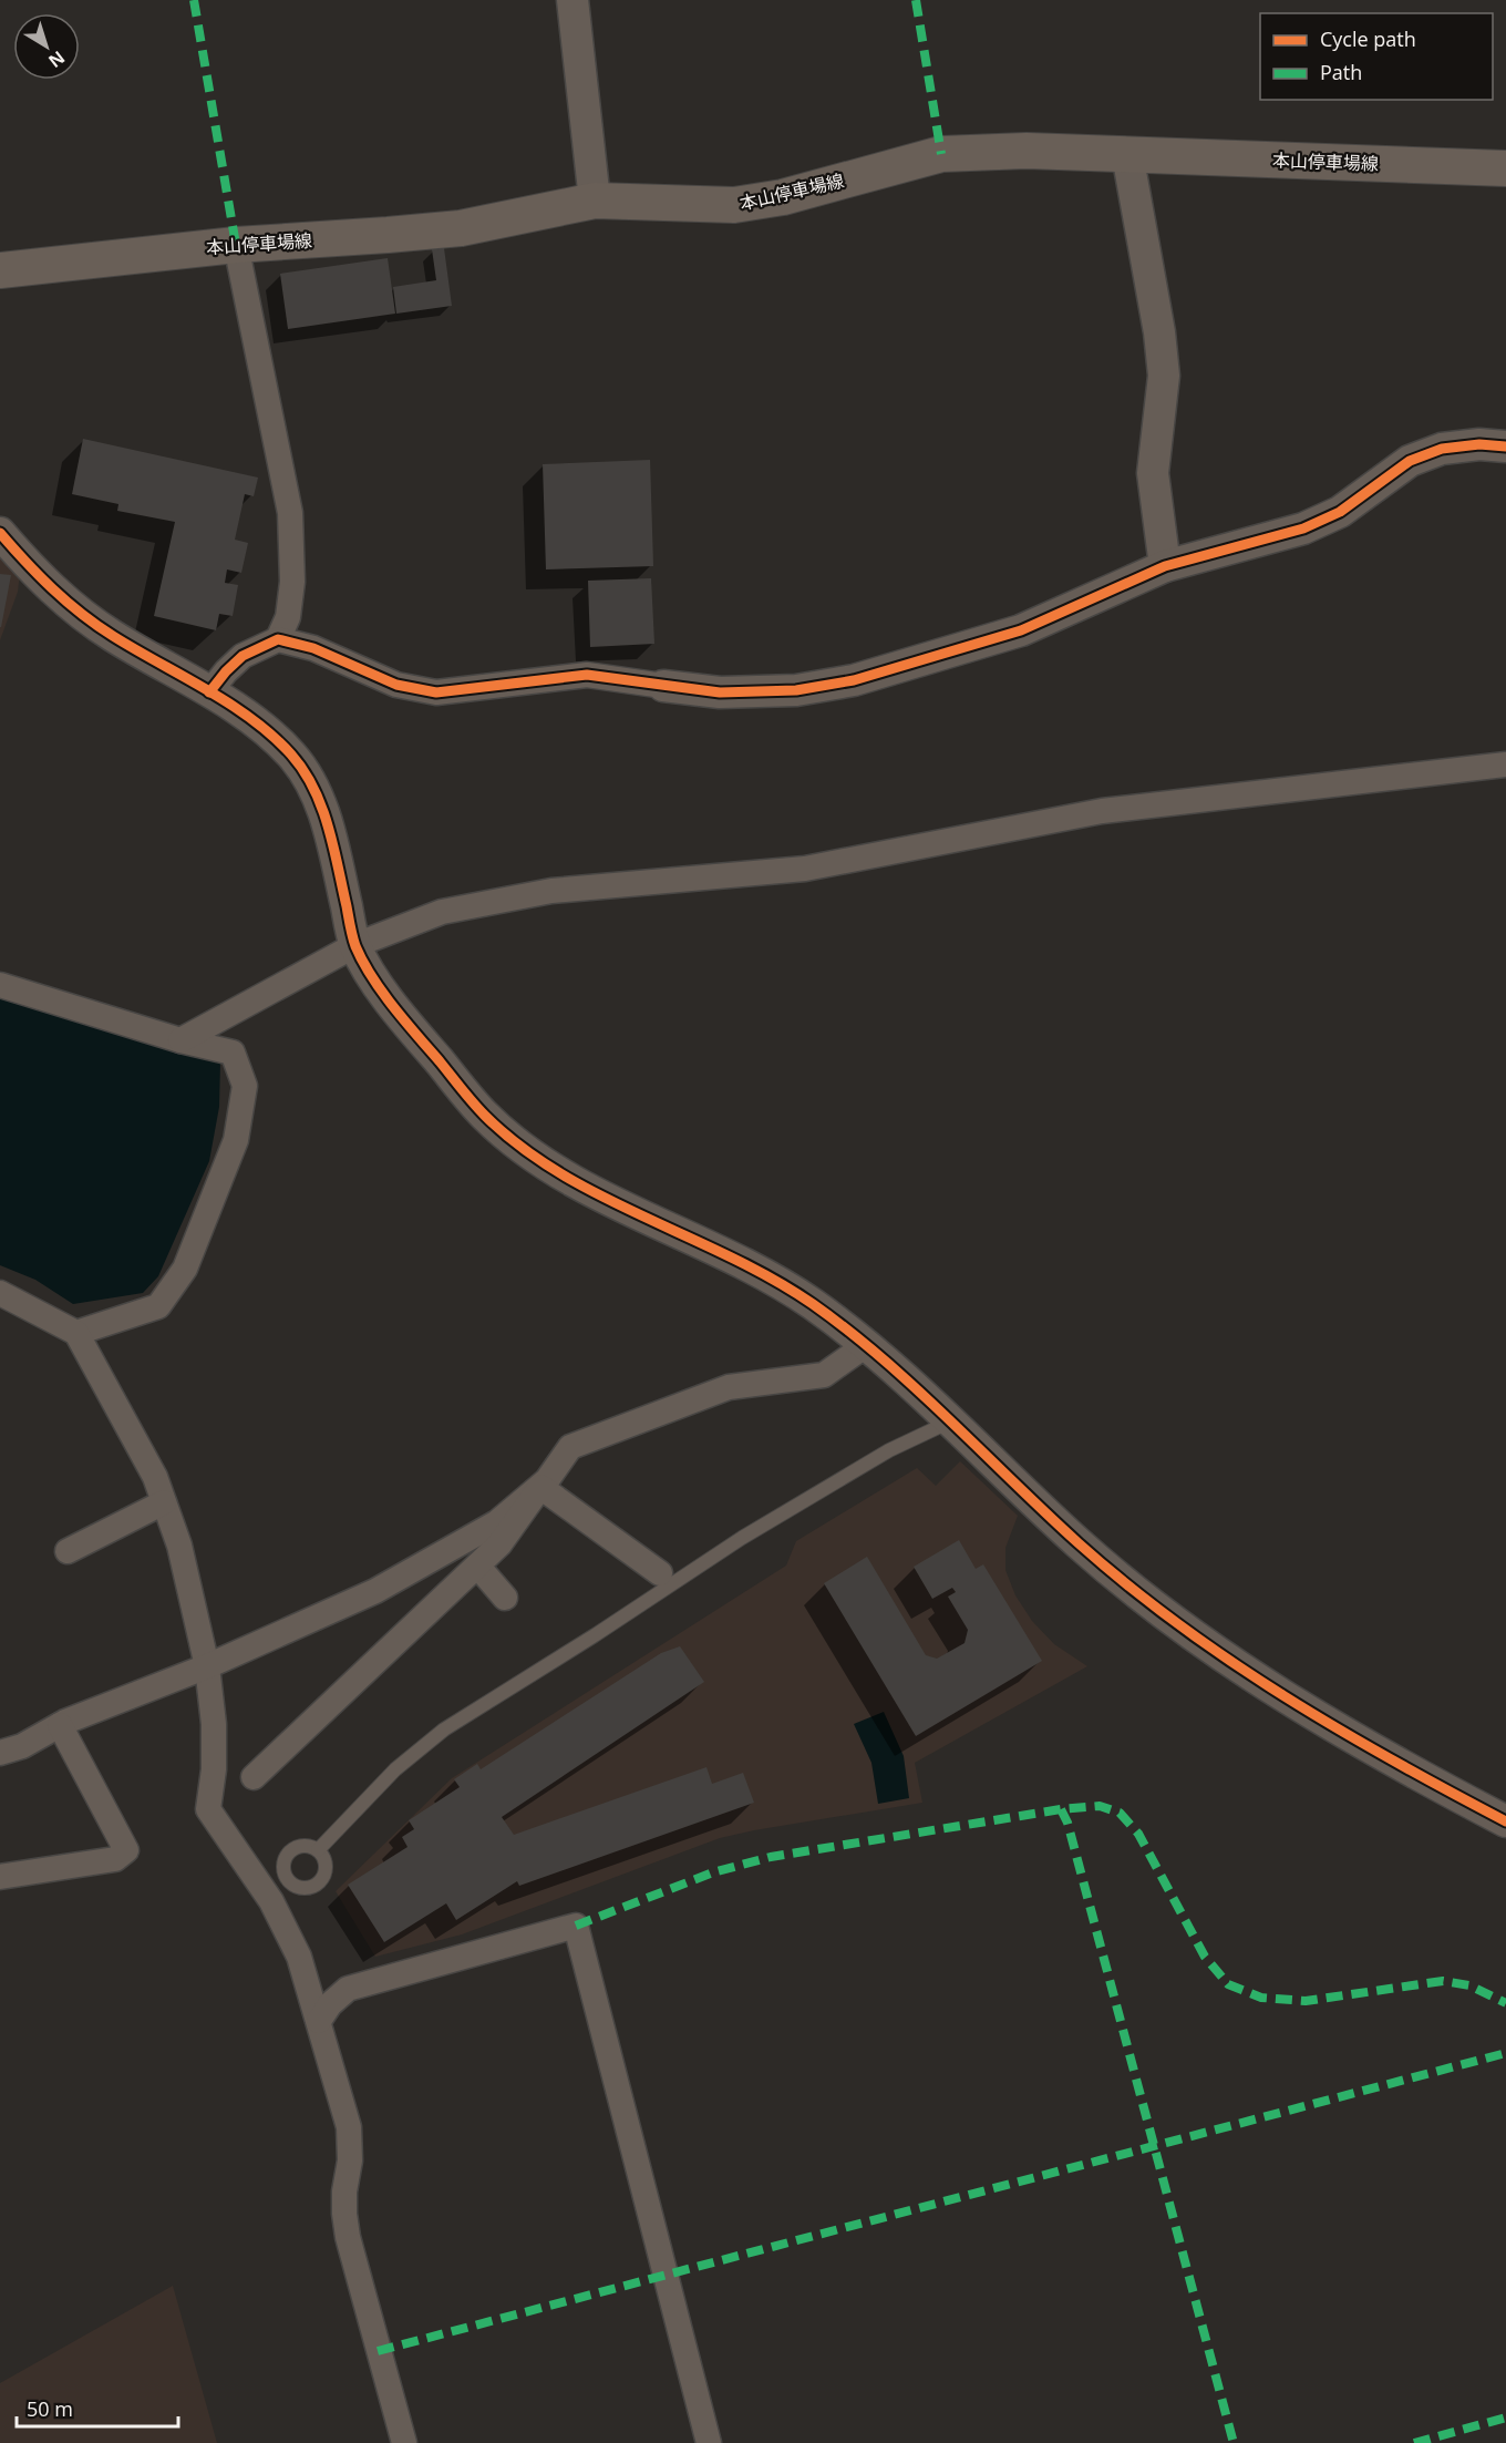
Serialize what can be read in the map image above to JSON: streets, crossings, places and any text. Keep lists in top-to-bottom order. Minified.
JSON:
{"streets":{"main road":["本山停車場線"]},"legend":["Cycle path","Path"],"scale_bar":"50 m","north":"bottom right"}
